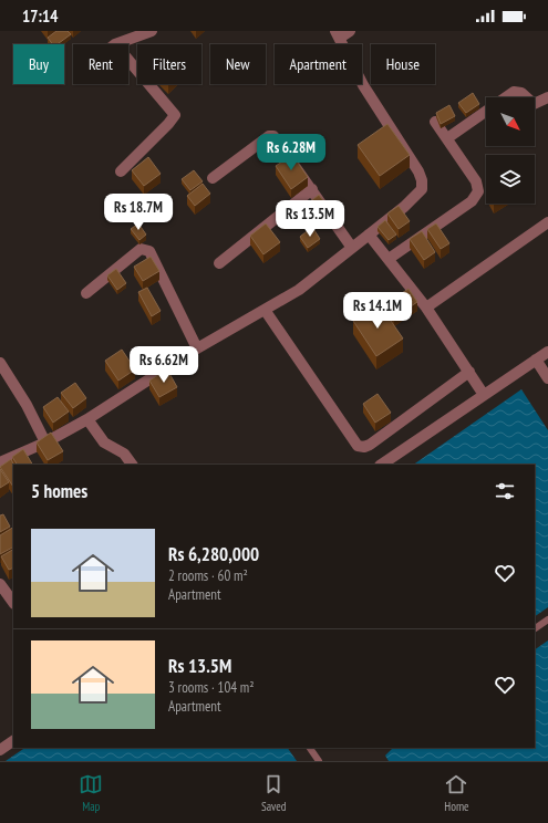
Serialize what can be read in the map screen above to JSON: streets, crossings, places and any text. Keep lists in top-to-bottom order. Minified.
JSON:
{"north":"bottom right","page":{"status":"17:14","chip":["Buy","Rent","Filters","New","Apartment","House"],"price":["Rs 6.28M","Rs 18.7M","Rs 13.5M","Rs 14.1M","Rs 6.62M"],"heading":"5 homes","list":[{"name":"Rs 6,280,000","note":"2 rooms · 60 m² · Apartment"},{"name":"Rs 13.5M","note":"3 rooms · 104 m² · Apartment"}],"tabs":["Map","Saved","Home"]}}
